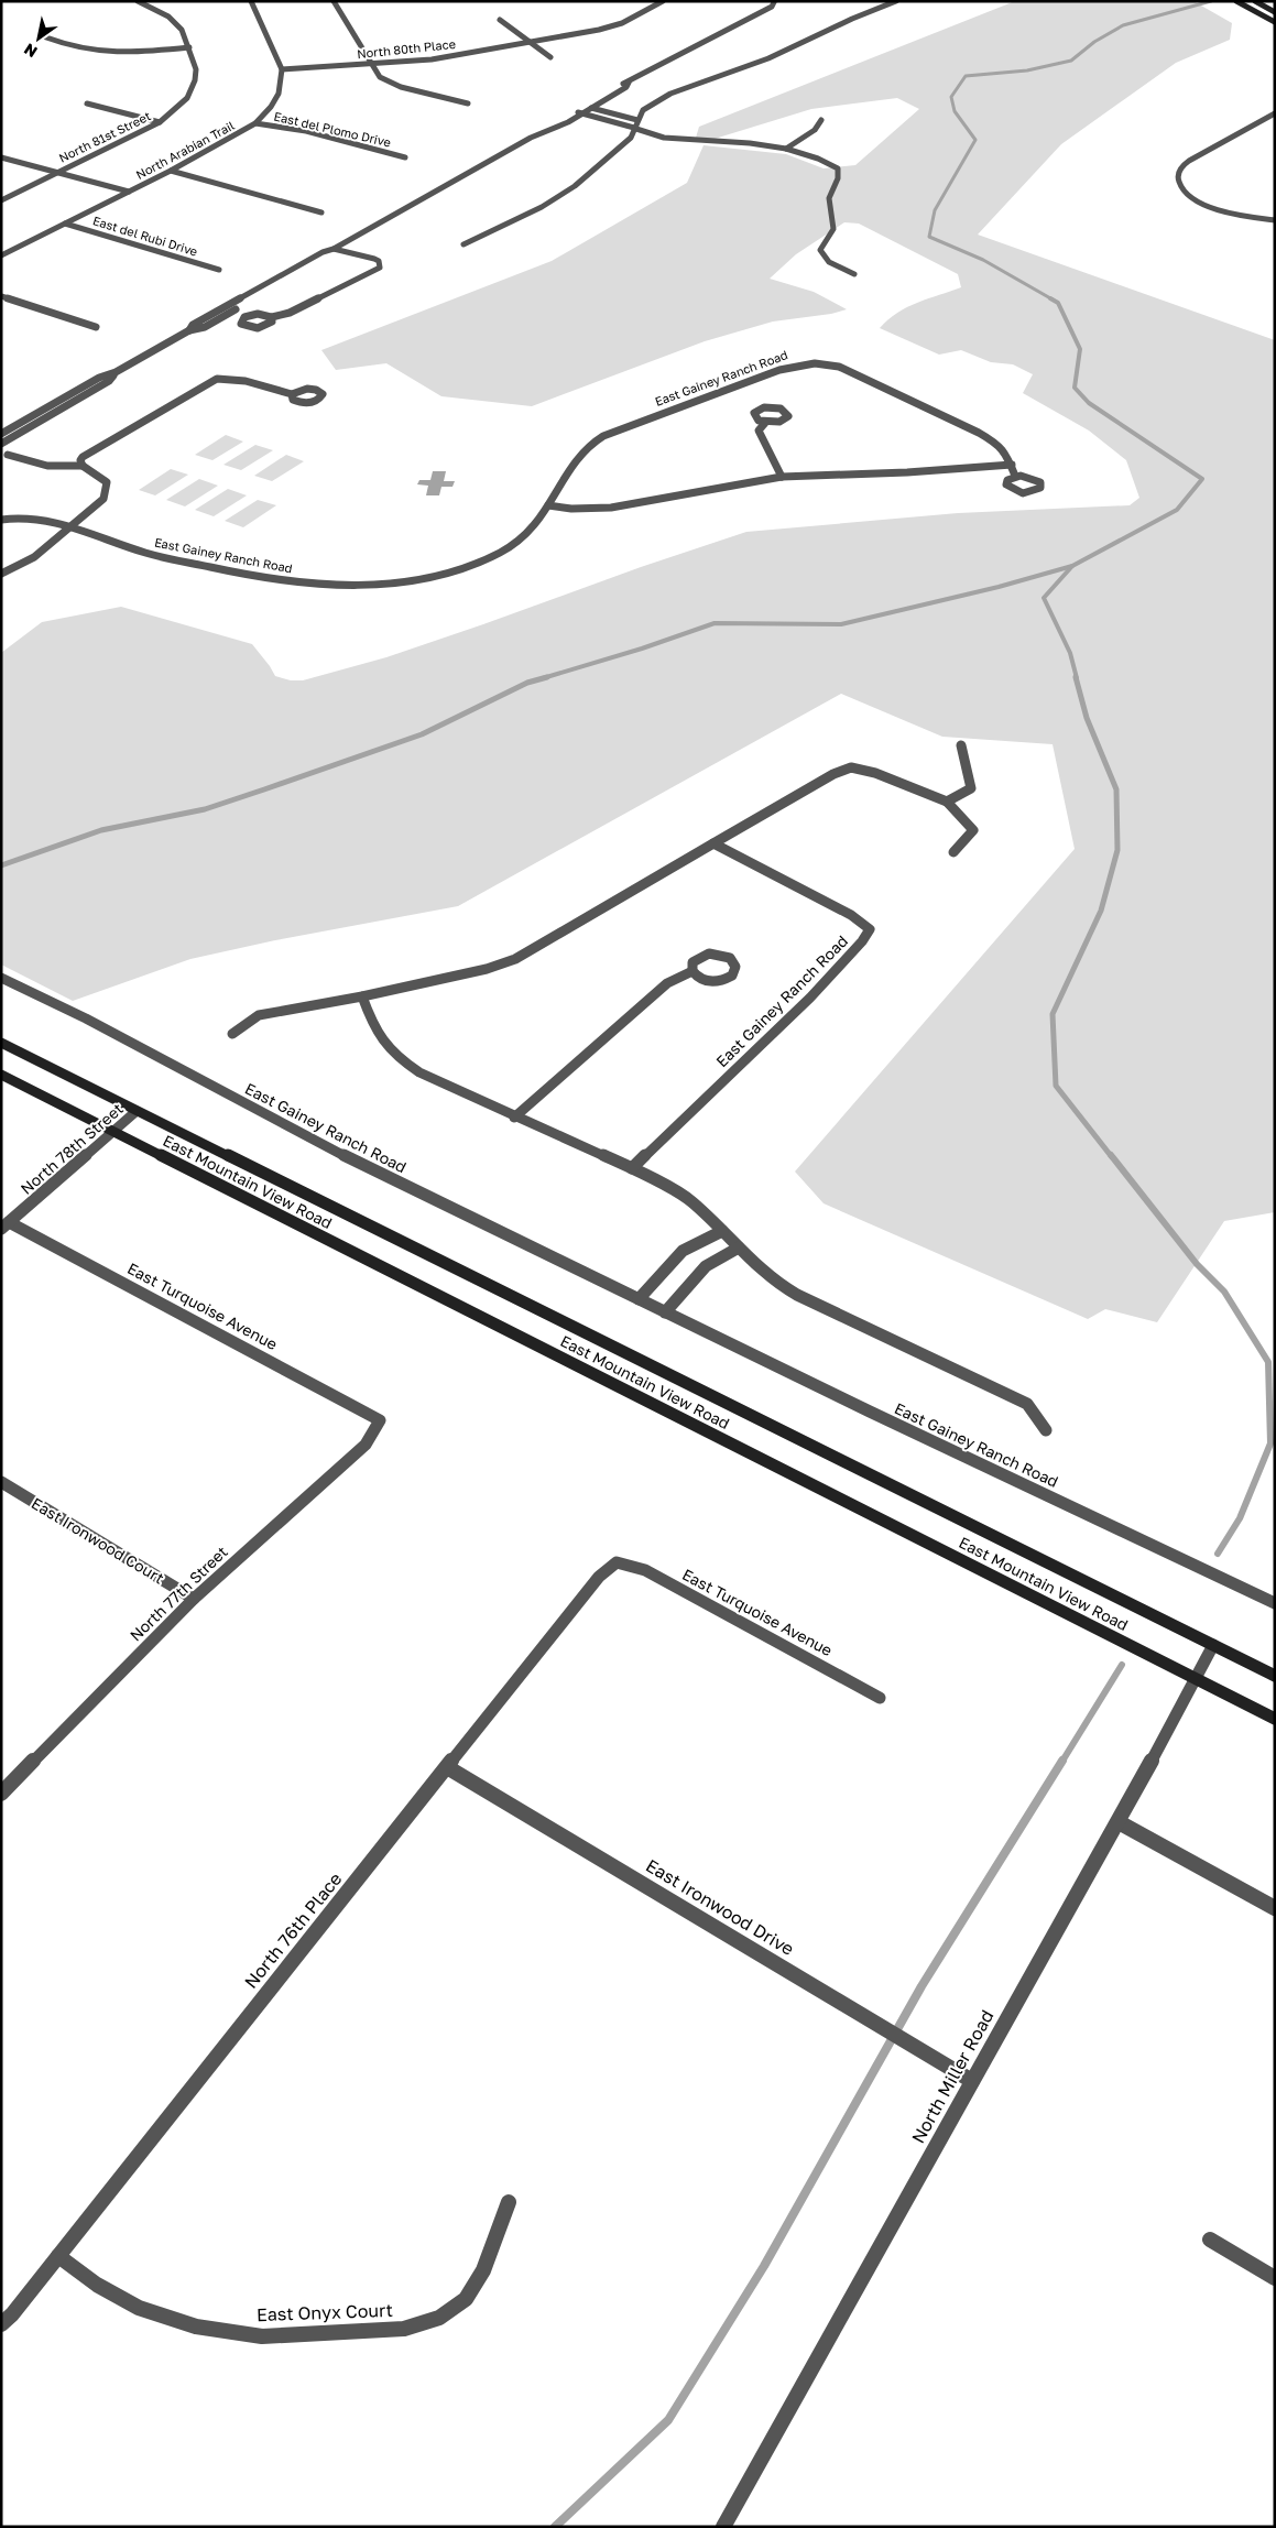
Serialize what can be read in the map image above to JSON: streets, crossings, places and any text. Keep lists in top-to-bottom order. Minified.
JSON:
{"streets":{"main road":["East Mountain View Road"],"street":["North 80th Place","East del Plomo Drive","North 81st Street","North Arabian Trail","East del Rubi Drive","East Gainey Ranch Road","North 78th Street","East Turquoise Avenue","East Ironwood Court","North 77th Street","East Ironwood Drive","North 76th Place","North Miller Road","East Onyx Court"]},"crossings":[["North 80th Place","North Arabian Trail"],["East del Plomo Drive","North Arabian Trail"],["North Arabian Trail","East del Rubi Drive"],["North 78th Street","East Mountain View Road"],["North 78th Street","East Turquoise Avenue"],["East Mountain View Road","North Miller Road"],["East Turquoise Avenue","North 77th Street"],["East Turquoise Avenue","North 76th Place"],["East Ironwood Court","North 77th Street"],["East Ironwood Drive","North 76th Place"],["East Ironwood Drive","North Miller Road"],["North 76th Place","East Onyx Court"]],"north":"bottom left"}
